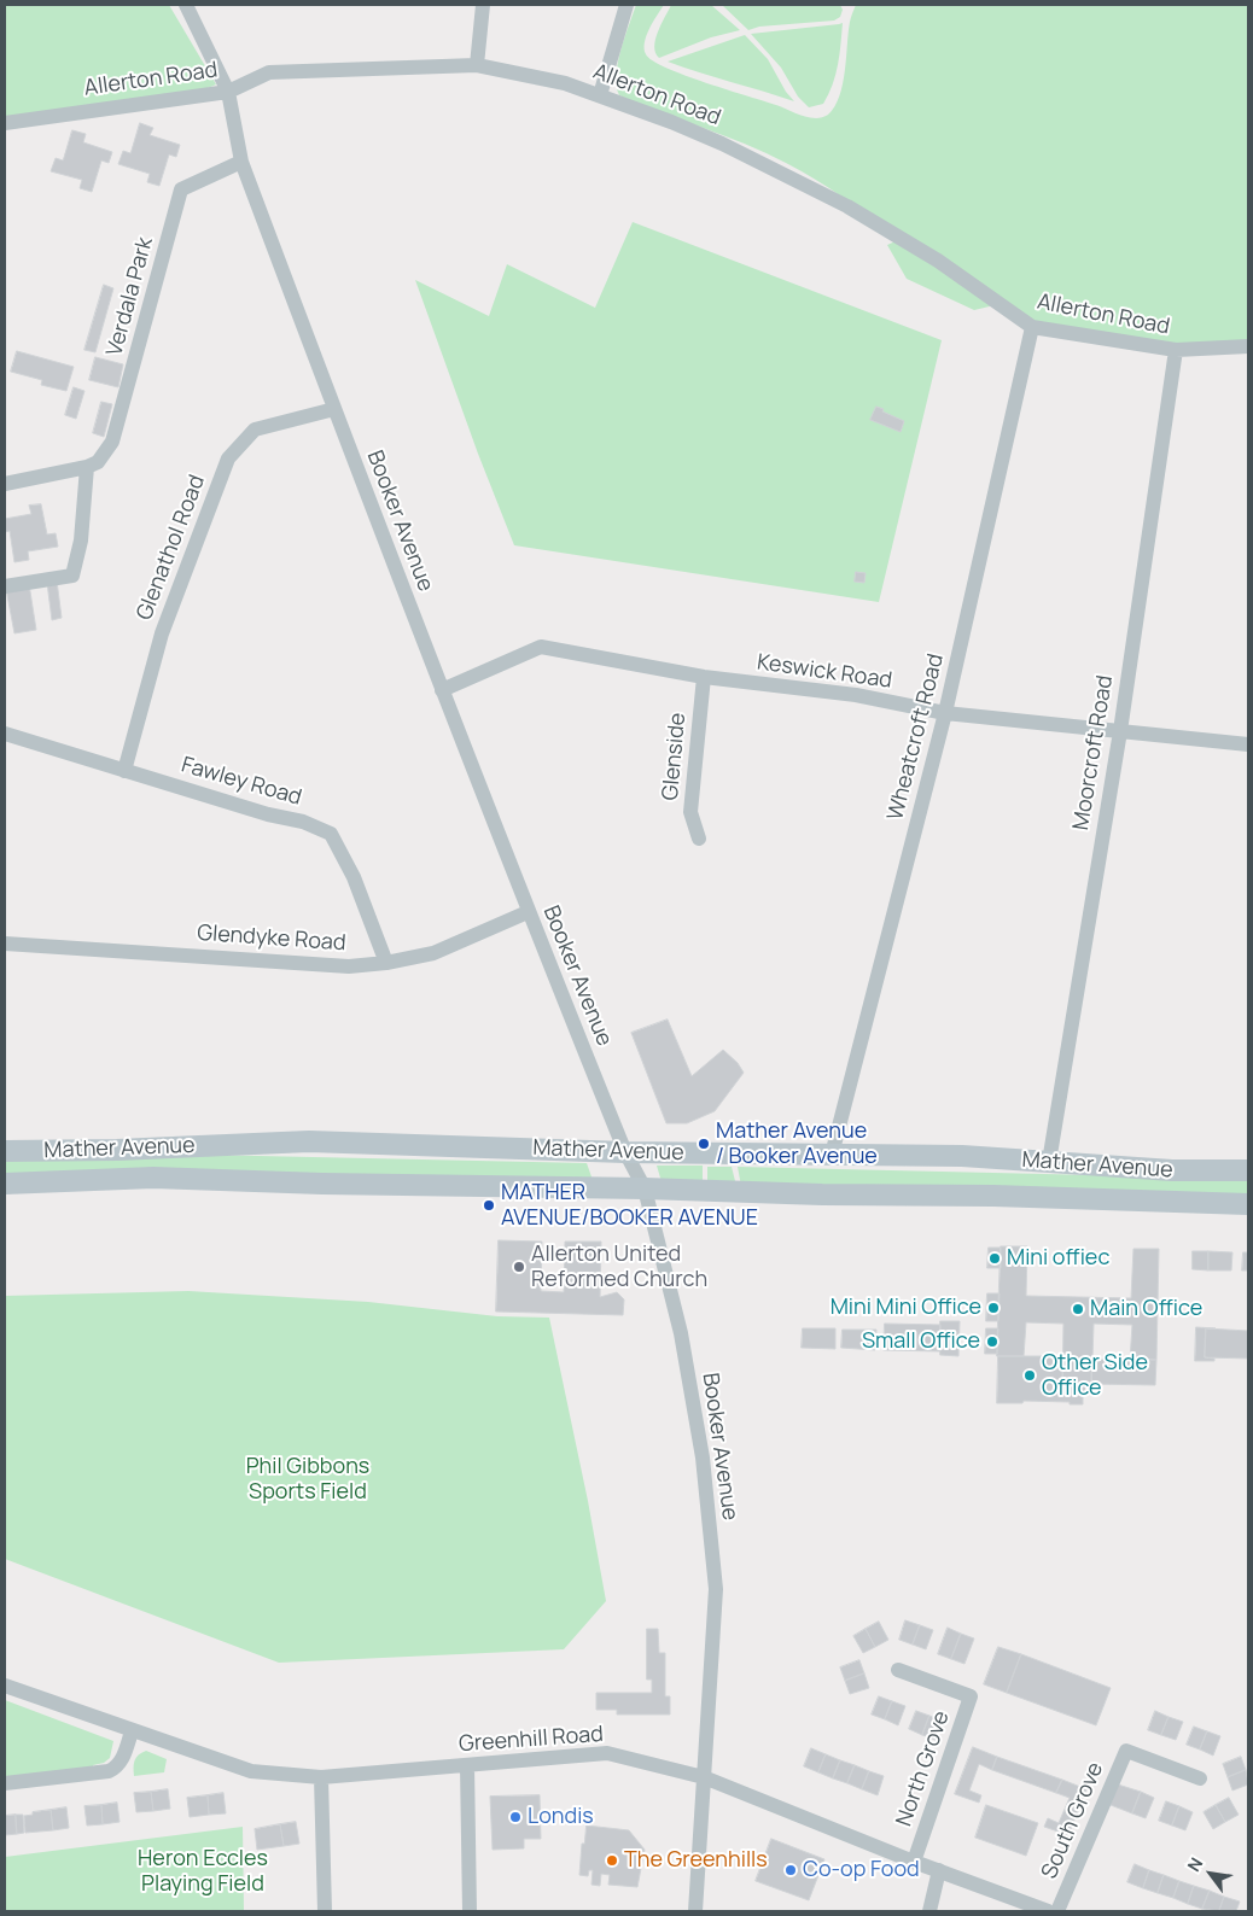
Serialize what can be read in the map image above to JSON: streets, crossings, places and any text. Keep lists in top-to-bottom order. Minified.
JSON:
{"streets":{"main road":["Mather Avenue"],"street":["Allerton Road","Verdala Park","Booker Avenue","Glenathol Road","Keswick Road","Wheatcroft Road","Moorcroft Road","Glenside","Fawley Road","Glendyke Road","Greenhill Road","North Grove","South Grove"]},"crossings":[["Allerton Road","Booker Avenue"],["Allerton Road","Wheatcroft Road"],["Allerton Road","Moorcroft Road"],["Verdala Park","Booker Avenue"],["Booker Avenue","Glenathol Road"],["Booker Avenue","Keswick Road"],["Booker Avenue","Glendyke Road"],["Booker Avenue","Mather Avenue"],["Booker Avenue","Greenhill Road"],["Glenathol Road","Fawley Road"],["Keswick Road","Wheatcroft Road"],["Keswick Road","Moorcroft Road"],["Keswick Road","Glenside"],["Wheatcroft Road","Mather Avenue"],["Moorcroft Road","Mather Avenue"],["Fawley Road","Glendyke Road"],["Greenhill Road","North Grove"]],"parks":["Phil Gibbons Sports Field","Heron Eccles Playing Field"],"places":["Mather Avenue / Booker Avenue","MATHER AVENUE/BOOKER AVENUE","Mini offiec","Allerton United Reformed Church","Mini Mini Office","Main Office","Small Office","Other Side Office","Londis","The Greenhills","Co-op Food"],"north":"top left"}
